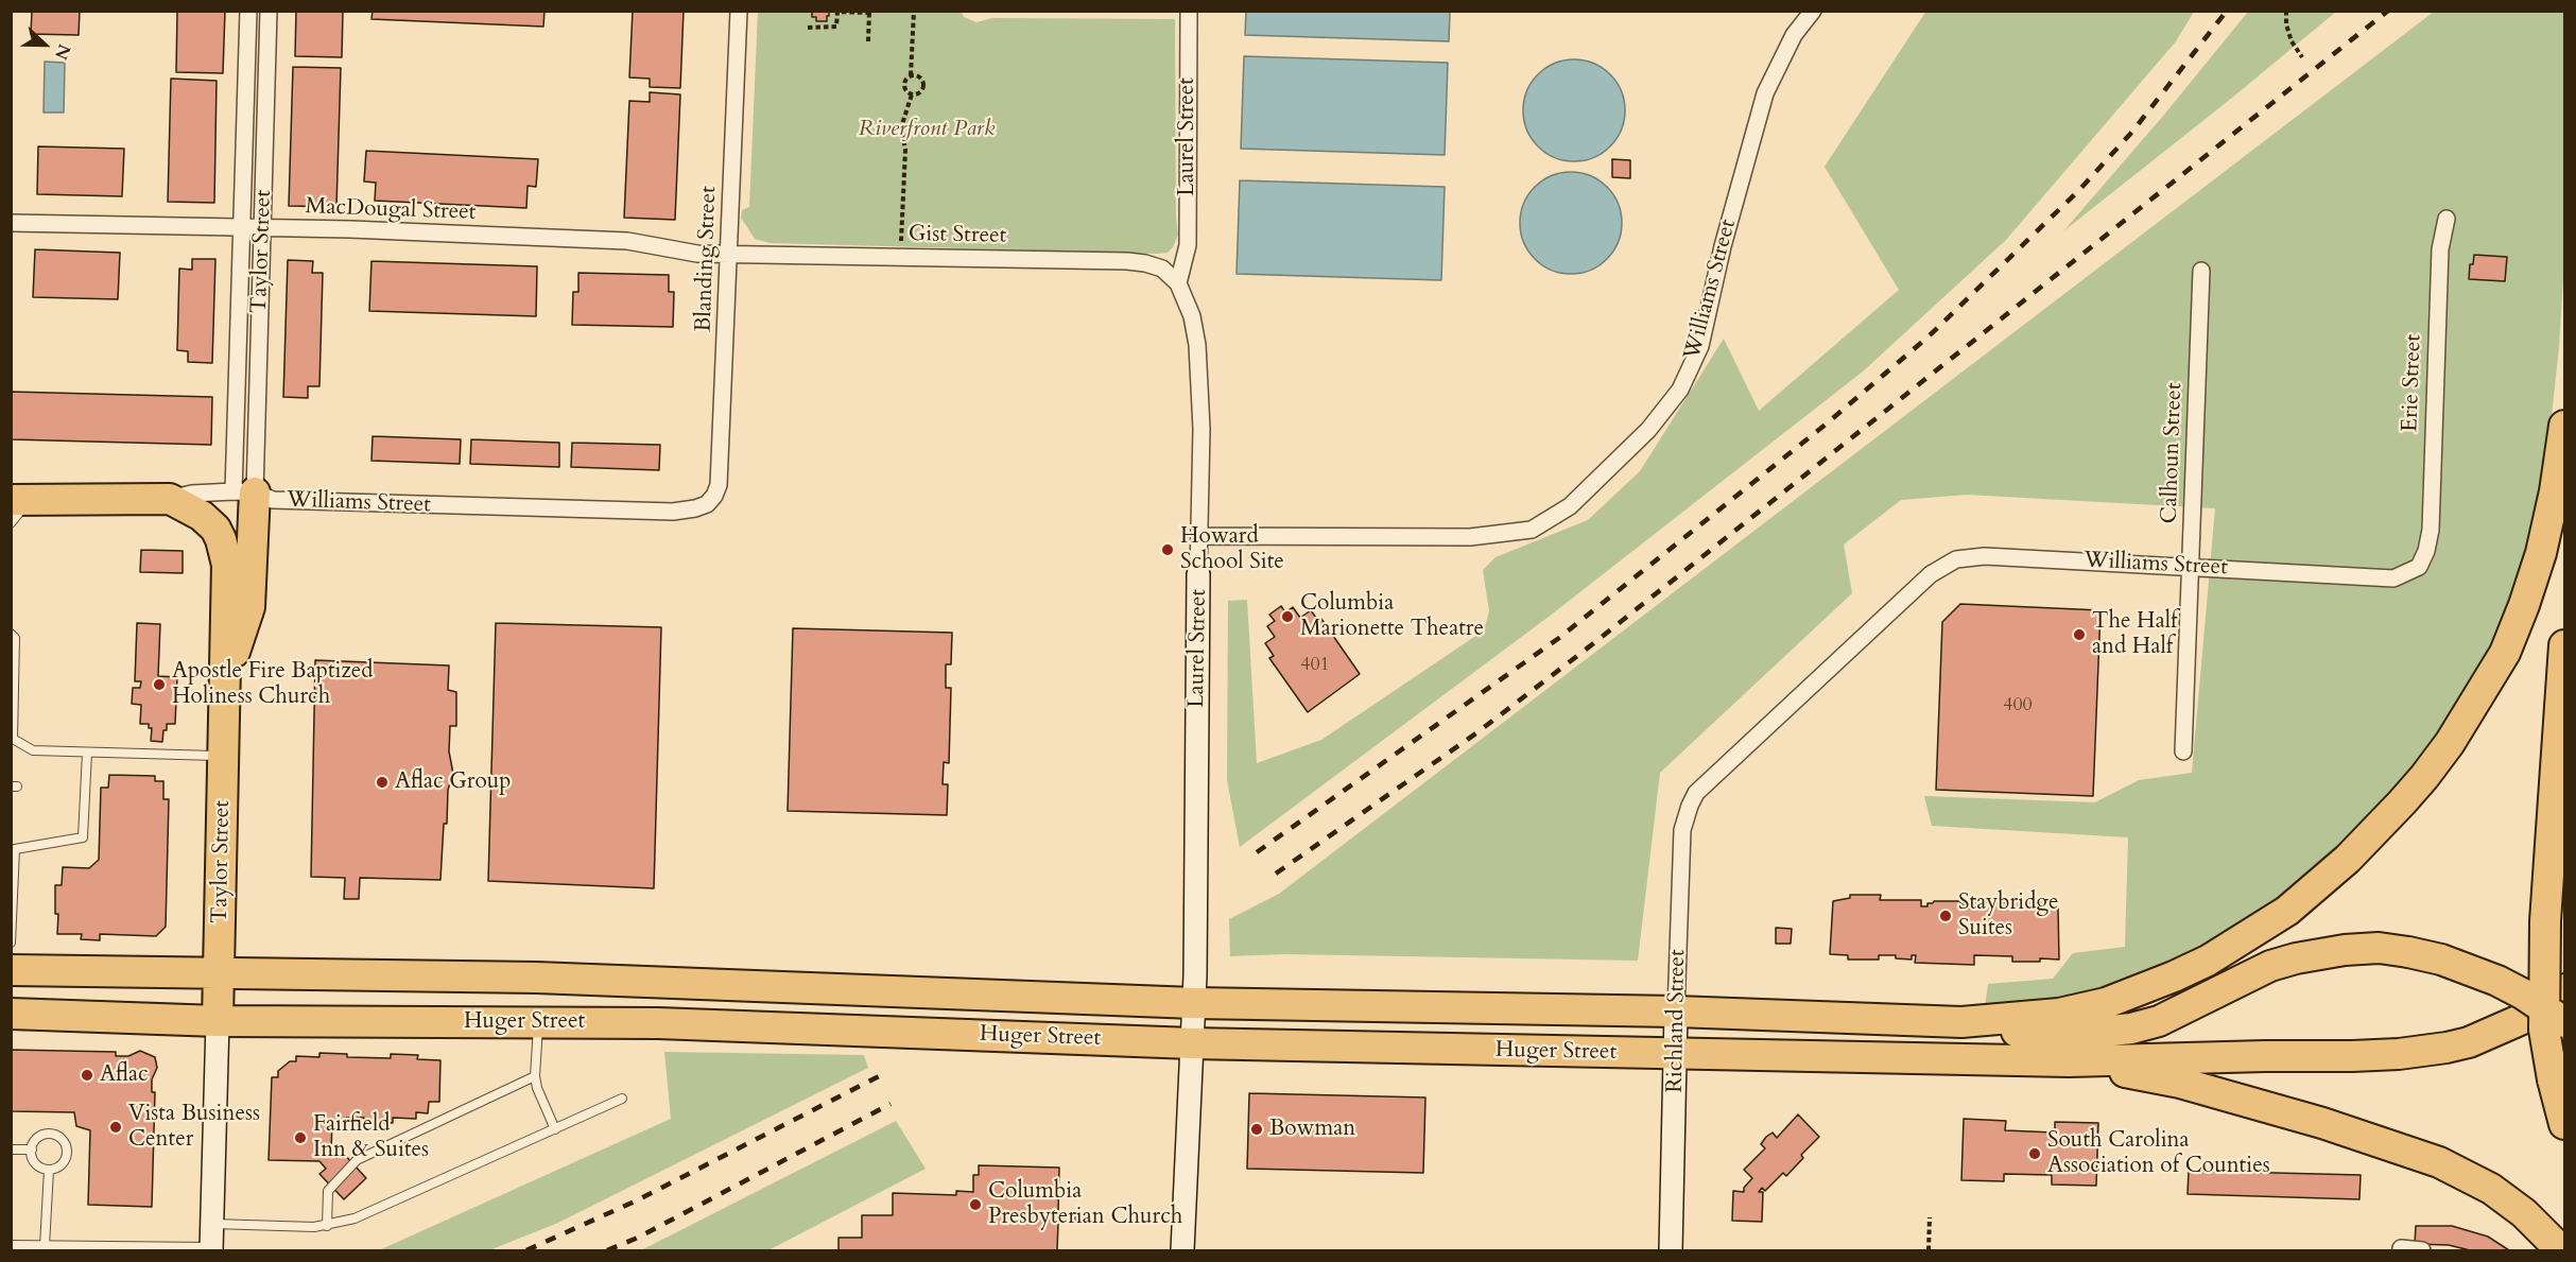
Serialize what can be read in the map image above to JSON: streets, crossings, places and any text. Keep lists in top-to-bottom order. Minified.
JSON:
{"streets":{"highway":["Taylor Street","Williams Street","Huger Street"],"street":["Laurel Street","MacDougal Street","Gist Street","Blanding Street","Erie Street","Calhoun Street","Richland Street"]},"crossings":[["Laurel Street","Gist Street"],["Laurel Street","Williams Street"],["Laurel Street","Huger Street"],["MacDougal Street","Gist Street"],["MacDougal Street","Taylor Street"],["MacDougal Street","Blanding Street"],["Gist Street","Blanding Street"],["Taylor Street","Williams Street"],["Taylor Street","Huger Street"],["Blanding Street","Williams Street"],["Williams Street","Erie Street"],["Williams Street","Calhoun Street"],["Williams Street","Richland Street"],["Richland Street","Huger Street"]],"parks":["Riverfront Park"],"places":["Howard School Site","Columbia Marionette Theatre","The Half and Half","Apostle Fire Baptized Holiness Church","Aflac Group","Staybridge Suites","Aflac","Vista Business Center","Bowman","Fairfield Inn & Suites","South Carolina Association of Counties","Columbia Presbyterian Church"],"house_numbers":["401","400"],"north":"right"}
